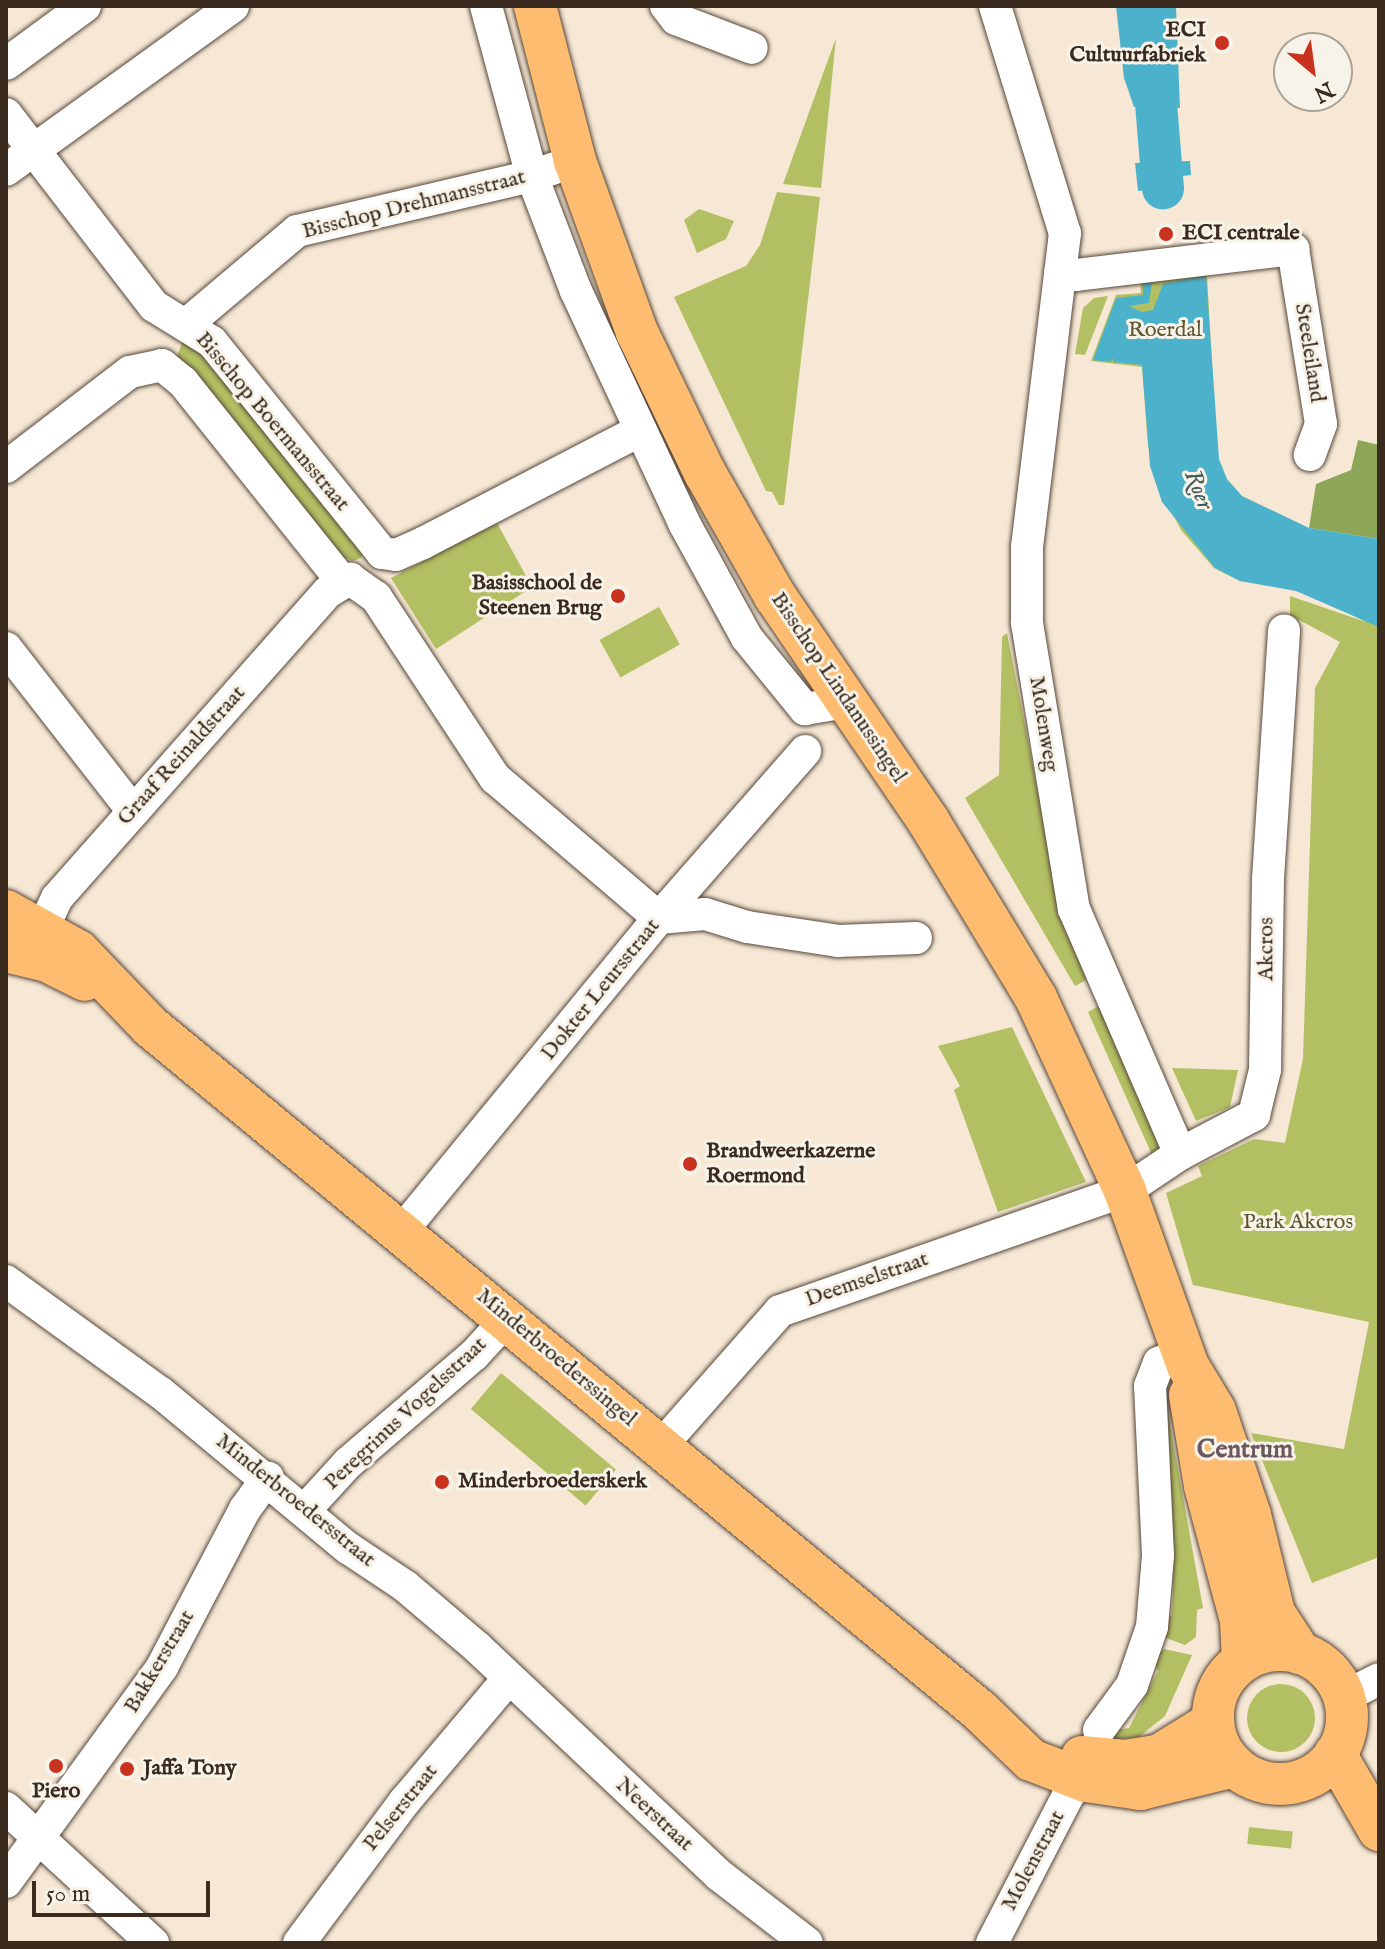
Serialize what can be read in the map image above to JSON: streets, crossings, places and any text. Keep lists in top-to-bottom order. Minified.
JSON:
{"streets":{"main road":["Bisschop Lindanussingel","Minderbroederssingel"],"street":["Bisschop Drehmansstraat","Steeleiland","Bisschop Boermansstraat","Molenweg","Graaf Reinaldstraat","Akcros","Dokter Leursstraat","Deemselstraat","Peregrinus Vogelsstraat","Minderbroedersstraat","Bakkerstraat","Pelserstraat","Neerstraat","Molenstraat"]},"crossings":[["Bisschop Drehmansstraat","Bisschop Boermansstraat"],["Bisschop Drehmansstraat","Bisschop Lindanussingel"],["Steeleiland","Molenweg"],["Bisschop Boermansstraat","Bisschop Lindanussingel"],["Bisschop Boermansstraat","Graaf Reinaldstraat"],["Bisschop Boermansstraat","Dokter Leursstraat"],["Bisschop Lindanussingel","Akcros"],["Bisschop Lindanussingel","Deemselstraat"],["Bisschop Lindanussingel","Minderbroederssingel"],["Molenweg","Akcros"],["Graaf Reinaldstraat","Minderbroederssingel"],["Akcros","Deemselstraat"],["Dokter Leursstraat","Minderbroederssingel"],["Deemselstraat","Minderbroederssingel"],["Minderbroederssingel","Peregrinus Vogelsstraat"],["Minderbroederssingel","Molenstraat"],["Peregrinus Vogelsstraat","Minderbroedersstraat"],["Minderbroedersstraat","Bakkerstraat"],["Minderbroedersstraat","Pelserstraat"],["Minderbroedersstraat","Neerstraat"],["Pelserstraat","Neerstraat"]],"districts":["Centrum"],"water":["Roer"],"parks":["Roerdal","Park Akcros"],"places":["ECI Cultuurfabriek","ECI centrale","Basisschool de Steenen Brug","Brandweerkazerne Roermond","Minderbroederskerk","Piero","Jaffa Tony"],"scale_bar":"50 m","north":"bottom right"}
